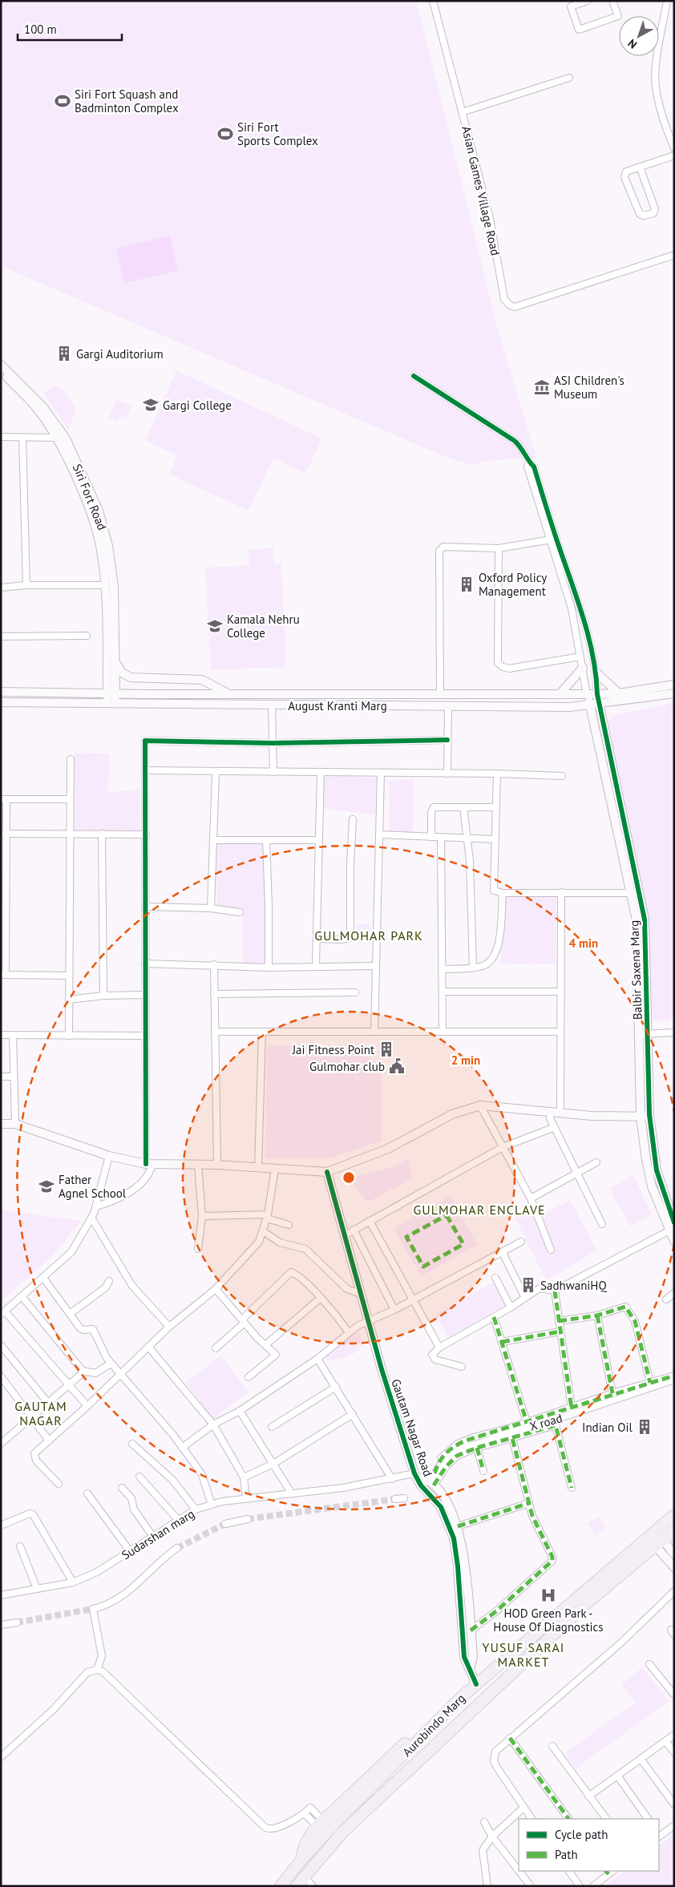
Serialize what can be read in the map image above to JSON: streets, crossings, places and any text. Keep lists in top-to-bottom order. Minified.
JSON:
{"streets":{"highway":["Aurobindo Marg"],"street":["Asian Games Village Road","Siri Fort Road","August Kranti Marg","Balbir Saxena Marg","X road","Gautam Nagar Road","Sudarshan marg"]},"crossings":[["Siri Fort Road","August Kranti Marg"],["August Kranti Marg","Balbir Saxena Marg"],["Gautam Nagar Road","Sudarshan marg"],["Gautam Nagar Road","Aurobindo Marg"]],"districts":["GULMOHAR PARK","GULMOHAR ENCLAVE","GAUTAM NAGAR","YUSUF SARAI MARKET"],"places":{"sports":["Siri Fort Squash and Badminton Complex","Siri Fort Sports Complex"],"building":["Gargi Auditorium","Oxford Policy Management","Jai Fitness Point","SadhwaniHQ","Indian Oil"],"museum":["ASI Children's Museum"],"school or university":["Gargi College","Kamala Nehru College","Father Agnel School"],"public building":["Gulmohar club"],"hospital":["HOD Green Park - House Of Diagnostics"]},"legend":["Cycle path","Path"],"scale_bar":"100 m","north":"bottom left","rings":["4 min","2 min"]}
